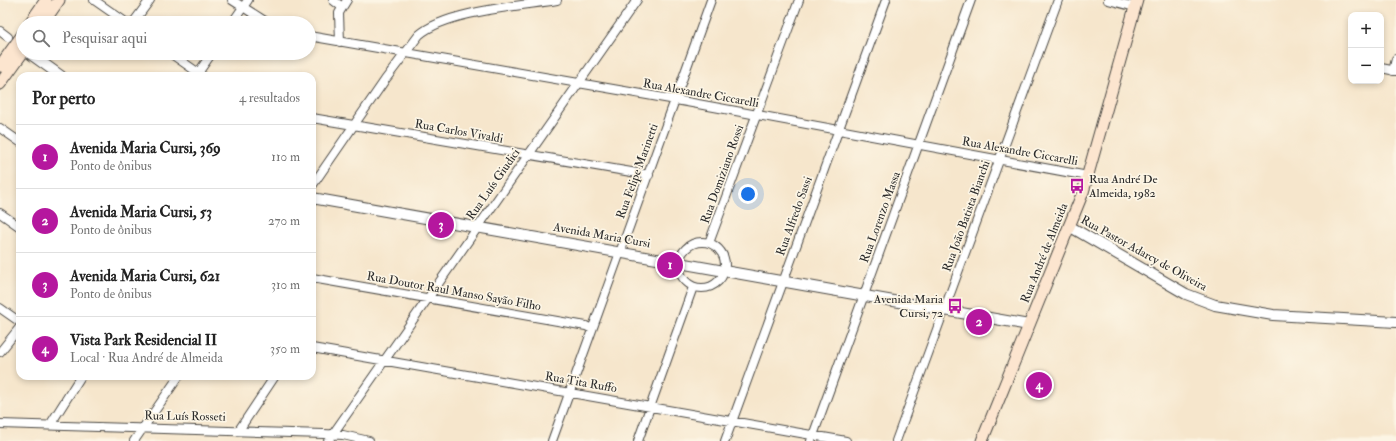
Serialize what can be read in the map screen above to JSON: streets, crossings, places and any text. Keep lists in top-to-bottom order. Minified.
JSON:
{"streets":{"main road":["Rua André de Almeida"],"street":["Rua Alexandre Ciccarelli","Rua Carlos Vivaldi","Rua Felipe Marinetti","Rua Domiziano Rossi","Rua Luís Giudici","Rua Alfredo Sassi","Rua João Batista Bianchi","Rua Lorenzo Massa","Avenida Maria Cursi","Rua Pastor Adarcy de Oliveira","Rua Doutor Raul Manso Sayão Filho","Rua Tita Ruffo","Rua Luís Rosseti"]},"crossings":[["Rua Alexandre Ciccarelli","Rua Felipe Marinetti"],["Rua Alexandre Ciccarelli","Rua Domiziano Rossi"],["Rua Alexandre Ciccarelli","Rua Luís Giudici"],["Rua Alexandre Ciccarelli","Rua Alfredo Sassi"],["Rua Alexandre Ciccarelli","Rua João Batista Bianchi"],["Rua Alexandre Ciccarelli","Rua Lorenzo Massa"],["Rua Alexandre Ciccarelli","Rua André de Almeida"],["Rua Carlos Vivaldi","Rua Felipe Marinetti"],["Rua Carlos Vivaldi","Rua Luís Giudici"],["Rua Felipe Marinetti","Avenida Maria Cursi"],["Rua Felipe Marinetti","Rua Doutor Raul Manso Sayão Filho"],["Rua Felipe Marinetti","Rua Tita Ruffo"],["Rua Luís Giudici","Avenida Maria Cursi"],["Rua Luís Giudici","Rua Doutor Raul Manso Sayão Filho"],["Rua Luís Giudici","Rua Tita Ruffo"],["Rua Luís Giudici","Rua Luís Rosseti"],["Rua Alfredo Sassi","Avenida Maria Cursi"],["Rua Alfredo Sassi","Rua Tita Ruffo"],["Rua João Batista Bianchi","Avenida Maria Cursi"],["Rua Lorenzo Massa","Avenida Maria Cursi"],["Rua Lorenzo Massa","Rua Tita Ruffo"],["Avenida Maria Cursi","Rua André de Almeida"],["Rua André de Almeida","Rua Pastor Adarcy de Oliveira"]],"places":{"bus stop":["Rua André De Almeida, 1982","Avenida Maria Cursi, 72"]},"page":{"map_buttons":["+","−"],"search":"Pesquisar aqui","heading":["Por perto","4 resultados"],"list":[{"mark":"1","name":"Avenida Maria Cursi, 369","note":"Ponto de ônibus","value":"110 m"},{"mark":"2","name":"Avenida Maria Cursi, 53","note":"Ponto de ônibus","value":"270 m"},{"mark":"3","name":"Avenida Maria Cursi, 621","note":"Ponto de ônibus","value":"310 m"},{"mark":"4","name":"Vista Park Residencial II","note":"Local · Rua André de Almeida","value":"350 m"}],"pins":["3","1","2","4"]}}
